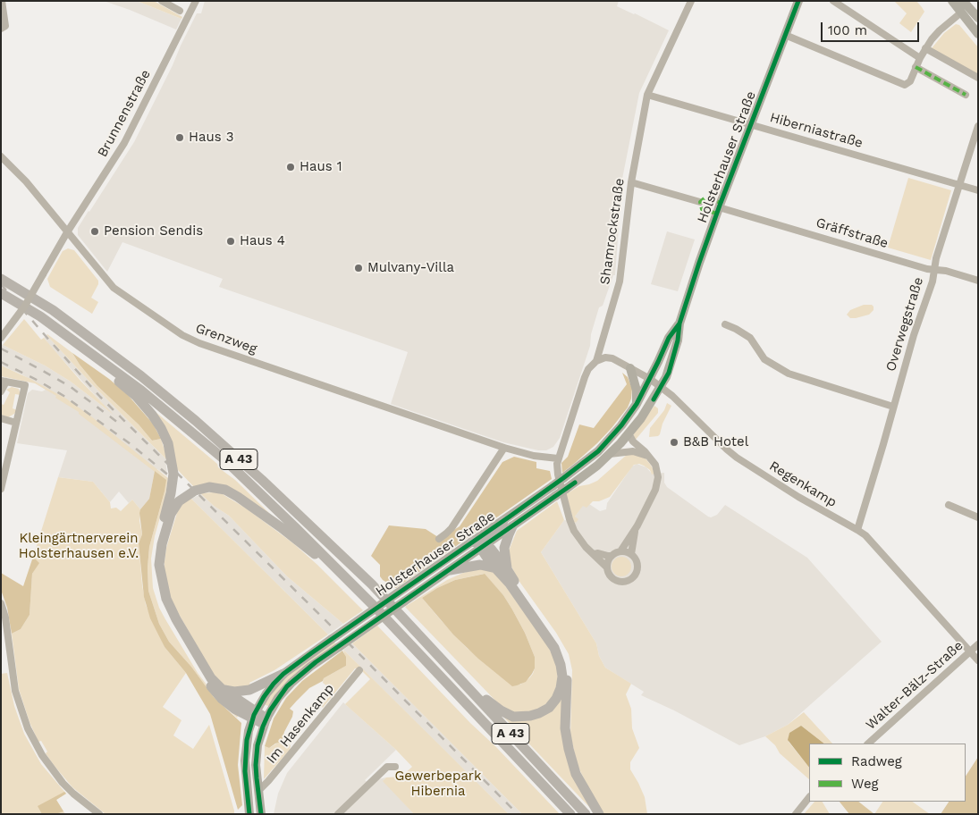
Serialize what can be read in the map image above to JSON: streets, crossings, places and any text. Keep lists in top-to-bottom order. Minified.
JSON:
{"streets":{"highway":["A 43"],"main road":["Holsterhauser Straße"],"street":["Brunnenstraße","Hiberniastraße","Shamrockstraße","Gräffstraße","Overwegstraße","Grenzweg","Regenkamp","Walter-Bälz-Straße","Im Hasenkamp"]},"crossings":[["Brunnenstraße","Grenzweg"],["Hiberniastraße","Holsterhauser Straße"],["Hiberniastraße","Shamrockstraße"],["Hiberniastraße","Overwegstraße"],["Holsterhauser Straße","Gräffstraße"],["Holsterhauser Straße","Regenkamp"],["Holsterhauser Straße","Im Hasenkamp"],["Shamrockstraße","Regenkamp"],["Gräffstraße","Overwegstraße"],["Overwegstraße","Regenkamp"],["Regenkamp","Walter-Bälz-Straße"]],"parks":["Kleingärtnerverein Holsterhausen e.V.","Gewerbepark Hibernia"],"places":["Haus 3","Haus 1","Pension Sendis","Haus 4","Mulvany-Villa","B&B Hotel"],"legend":["Radweg","Weg"],"scale_bar":"100 m"}
